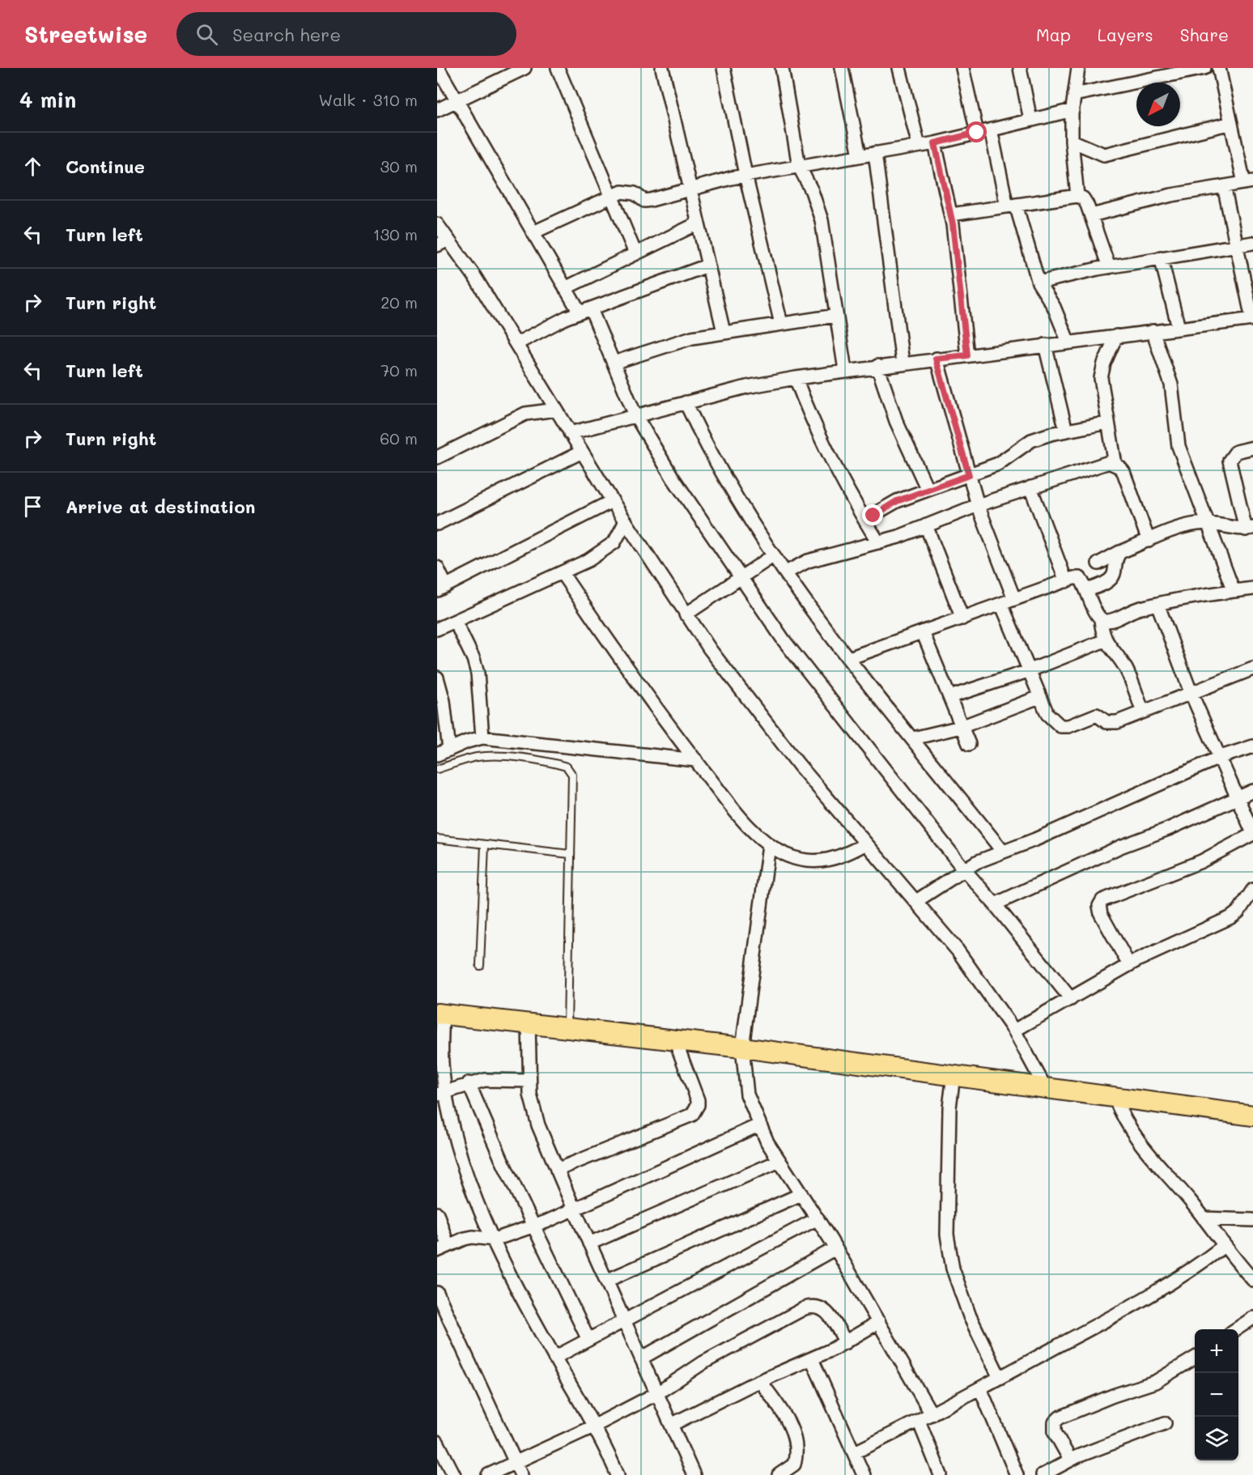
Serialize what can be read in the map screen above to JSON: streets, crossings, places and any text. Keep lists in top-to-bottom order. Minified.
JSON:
{"north":"bottom left","page":{"header":"Streetwise","search":"Search here","nav":["Map","Layers","Share"],"heading":["4 min","Walk · 310 m"],"list":[["Continue","30 m"],["Turn left","130 m"],["Turn right","20 m"],["Turn left","70 m"],["Turn right","60 m"],"Arrive at destination"],"map_buttons":["+","−"]}}
